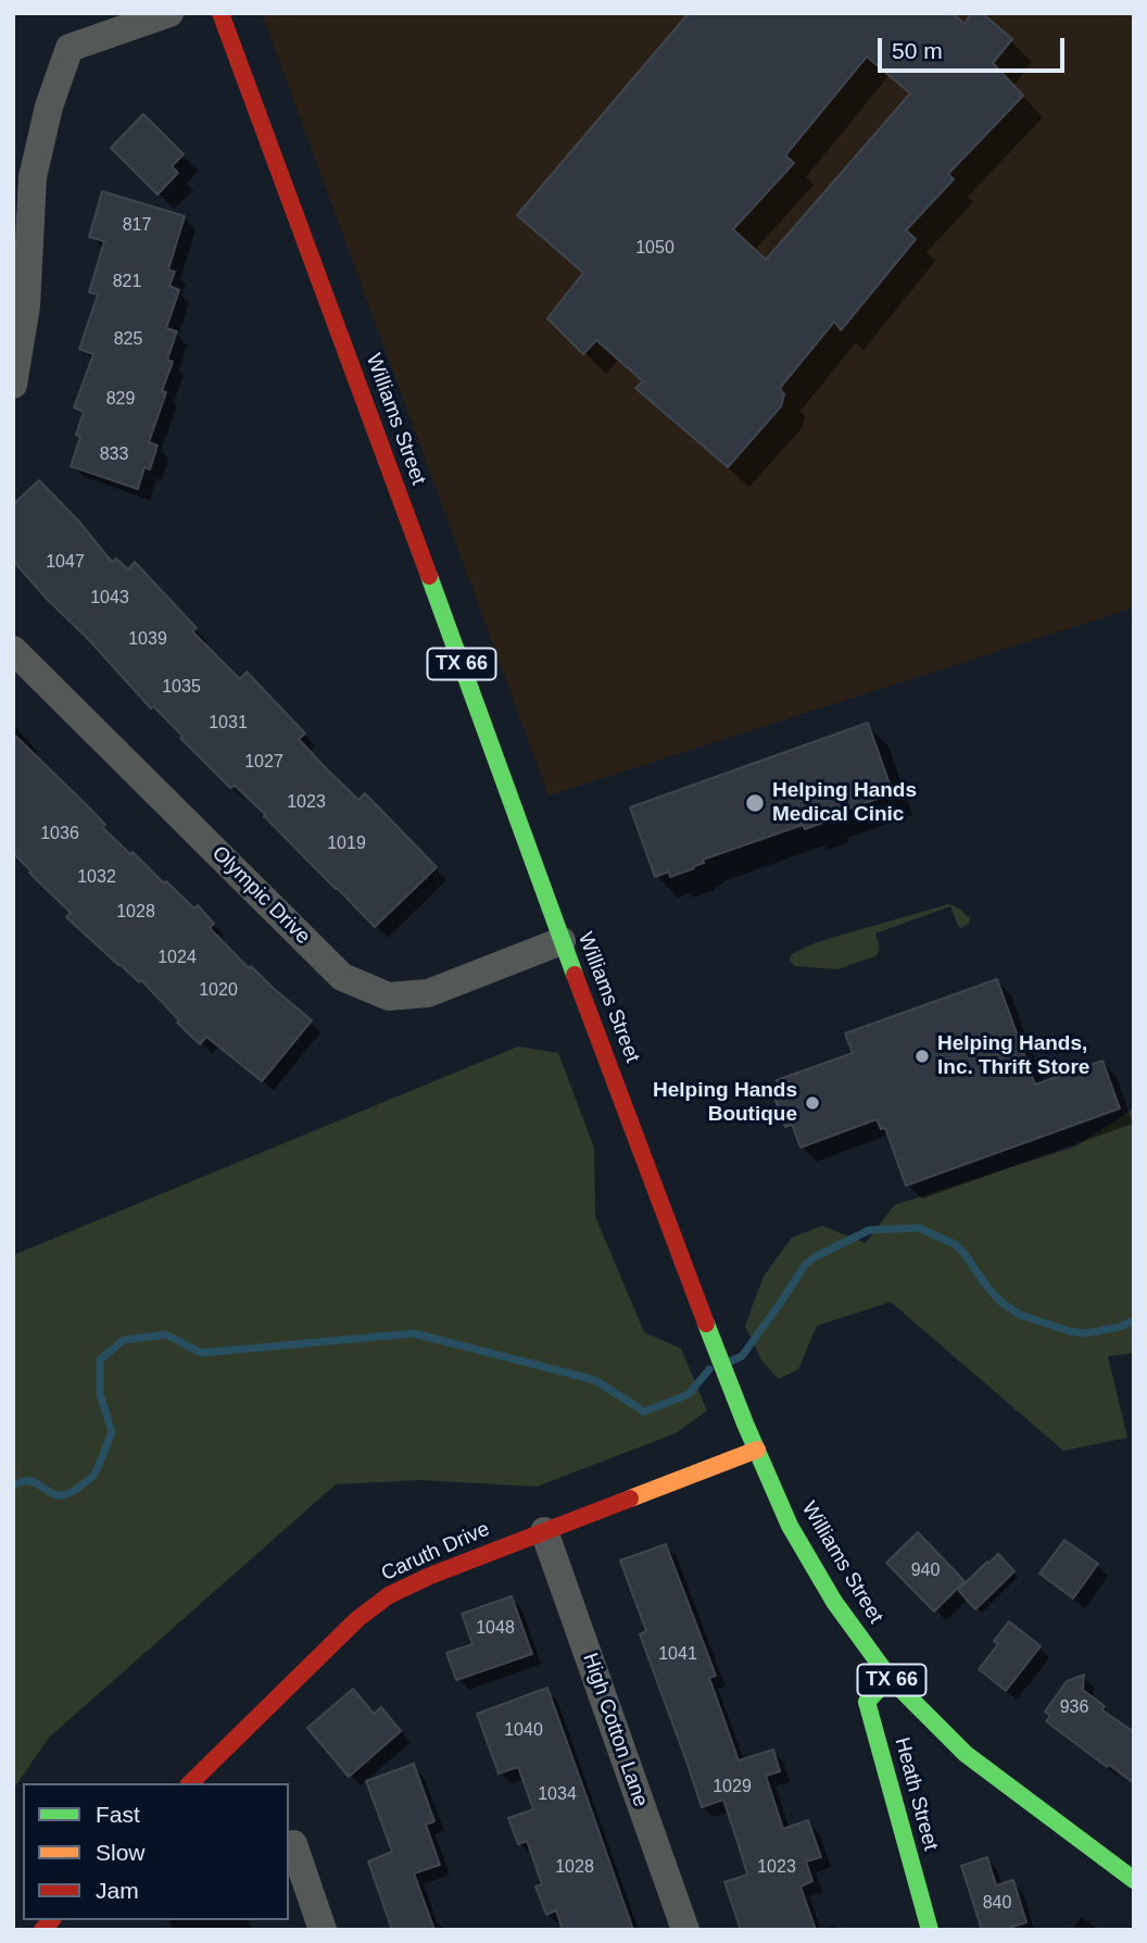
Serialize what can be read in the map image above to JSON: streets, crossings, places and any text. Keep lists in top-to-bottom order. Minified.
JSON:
{"streets":{"main road":["Williams Street","TX 66","Caruth Drive","Heath Street"],"street":["Olympic Drive","High Cotton Lane"]},"crossings":[["Williams Street","Olympic Drive"],["Williams Street","Caruth Drive"],["Williams Street","Heath Street"],["Caruth Drive","High Cotton Lane"]],"places":["Helping Hands Medical Cinic","Helping Hands, Inc. Thrift Store","Helping Hands Boutique"],"house_numbers":["817","1050","821","825","829","833","1047","1043","1039","1035","1031","1027","1023","1036","1019","1032","1028","1024","1020","940","1048","1041","936","1040","1029","1034","1028","1023","840"],"legend":["Fast","Slow","Jam"],"scale_bar":"50 m"}
